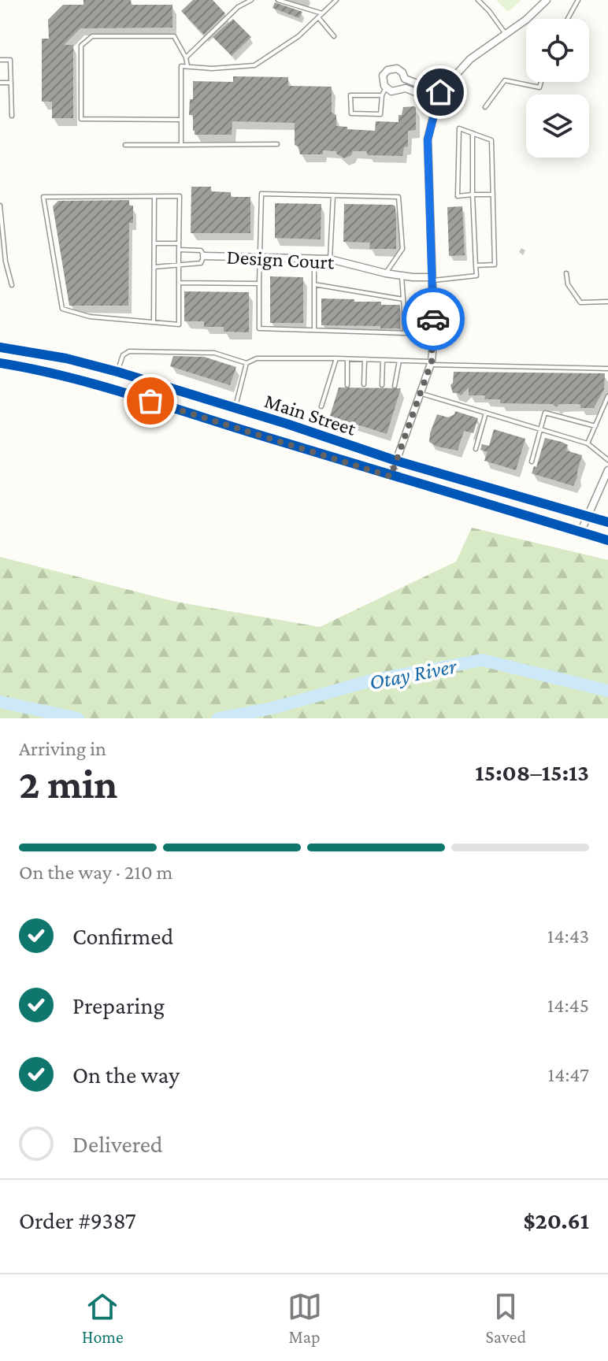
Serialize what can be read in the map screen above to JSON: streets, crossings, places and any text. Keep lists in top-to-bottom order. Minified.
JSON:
{"streets":{"main road":["Main Street"],"street":["Design Court"]},"water":["Otay River"],"page":{"heading":["2 min","Arriving in","15:08–15:13"],"panel":["Order #9387","$20.61"],"bar":"On the way · 210 m","list":[["Confirmed","14:43"],["Preparing","14:45"],["On the way","14:47"],"Delivered"],"tabs":["Home","Map","Saved"]}}
